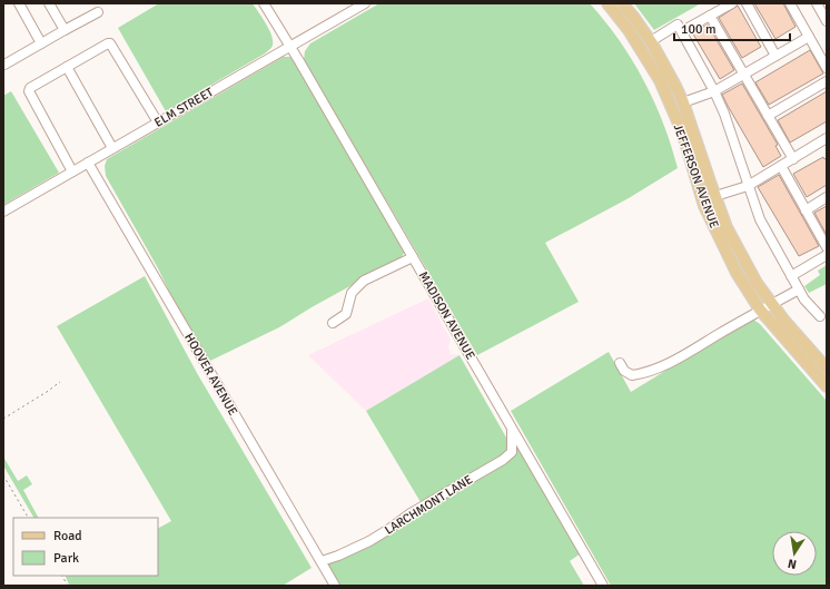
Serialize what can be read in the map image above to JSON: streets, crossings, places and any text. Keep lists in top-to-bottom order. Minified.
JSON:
{"streets":{"main road":["JEFFERSON AVENUE"],"street":["ELM STREET","MADISON AVENUE","HOOVER AVENUE","LARCHMONT LANE"]},"crossings":[["ELM STREET","MADISON AVENUE"],["ELM STREET","HOOVER AVENUE"],["MADISON AVENUE","LARCHMONT LANE"],["HOOVER AVENUE","LARCHMONT LANE"]],"legend":["Road","Park"],"scale_bar":"100 m","north":"bottom"}
